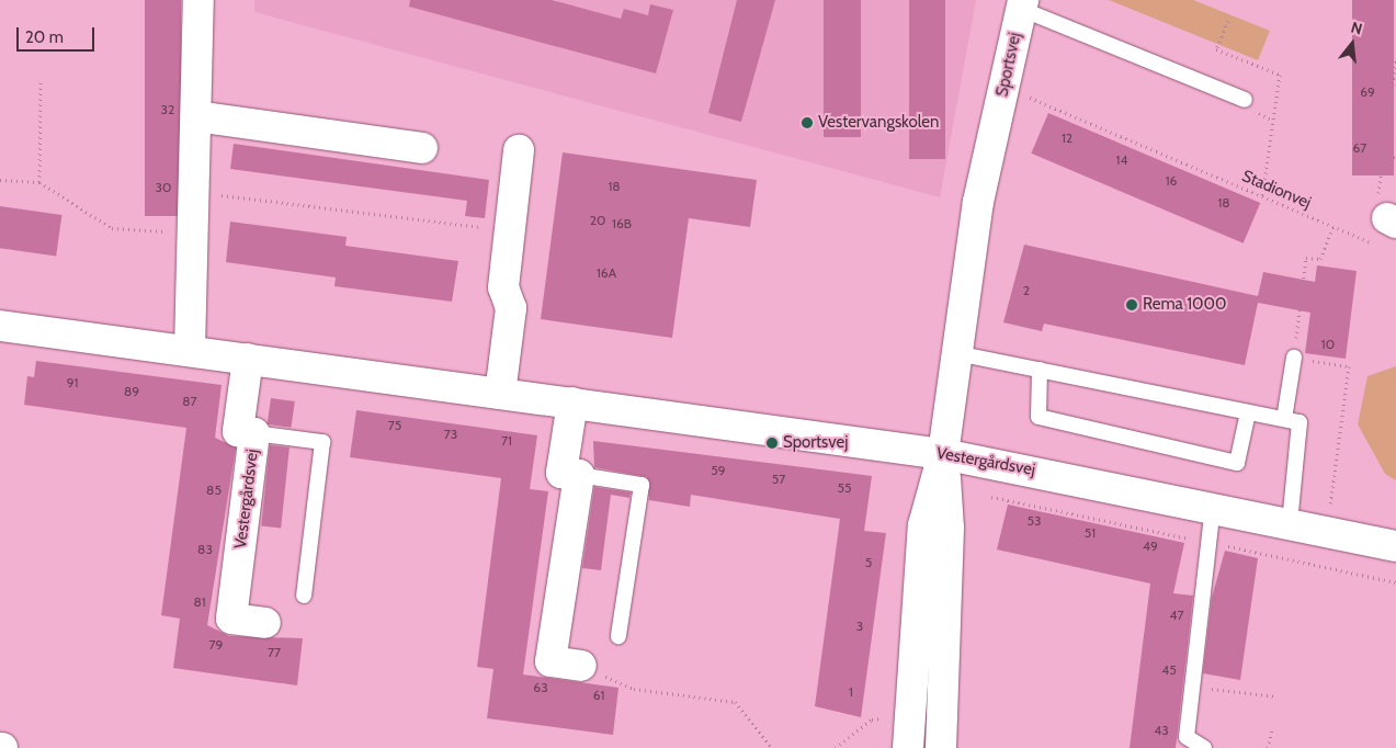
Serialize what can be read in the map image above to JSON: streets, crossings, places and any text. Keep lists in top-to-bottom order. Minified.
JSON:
{"streets":{"street":["Sportsvej","Vestergårdsvej"],"path":["Stadionvej"]},"crossings":[["Sportsvej","Stadionvej"],["Sportsvej","Vestergårdsvej"]],"places":["Vestervangskolen","Rema 1000","Sportsvej"],"house_numbers":["69","32","12","67","14","16","18","30","18","20","16B","16A","2","10","91","89","87","75","73","71","59","57","55","85","53","51","49","83","5","81","47","3","79","77","45","63","1","61","43"],"scale_bar":"20 m","north":"top"}
